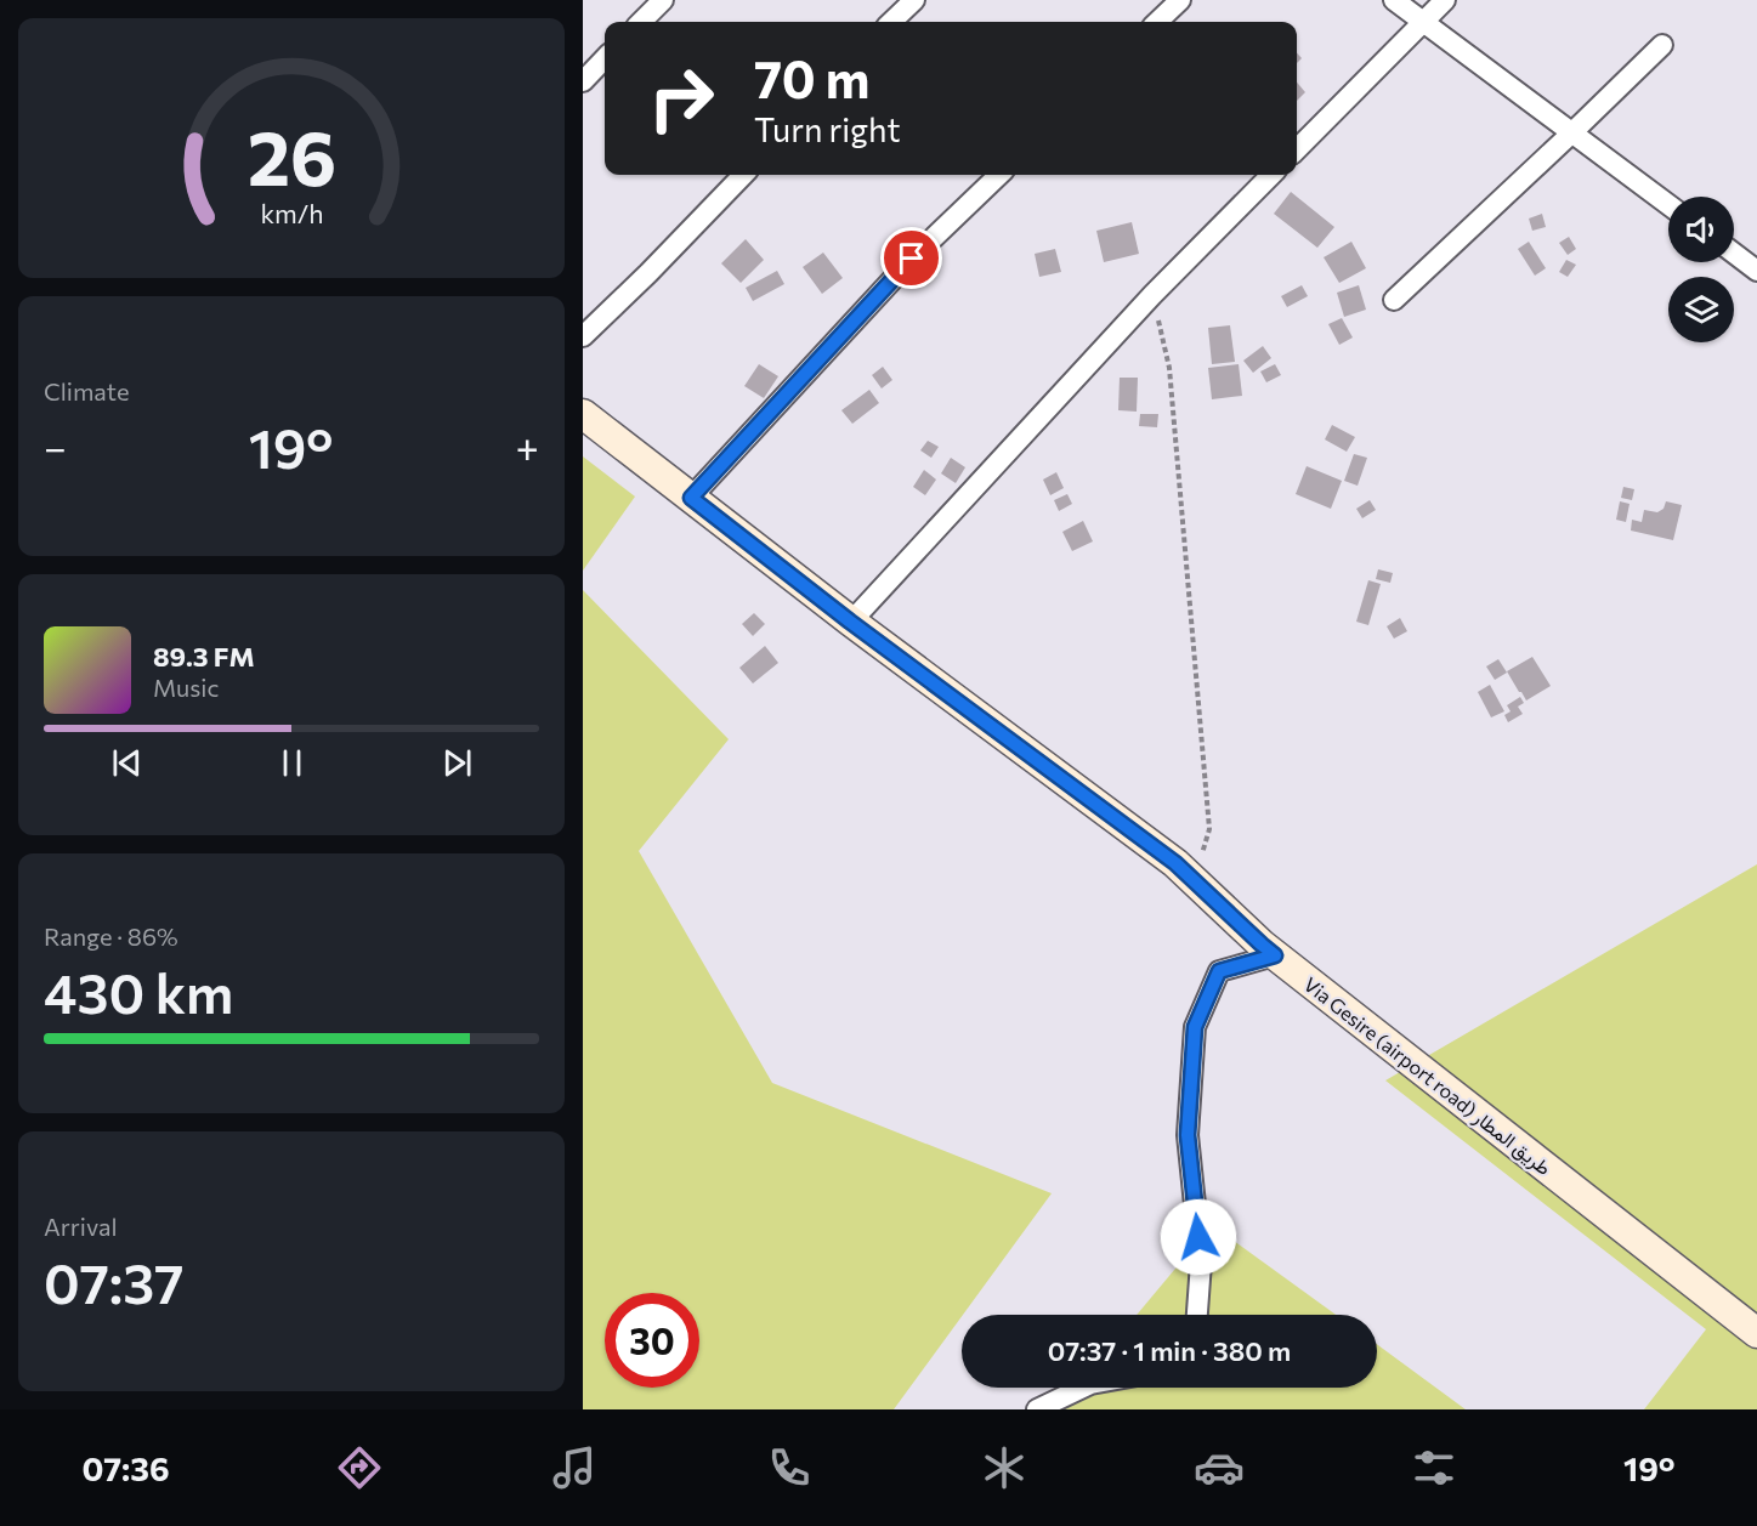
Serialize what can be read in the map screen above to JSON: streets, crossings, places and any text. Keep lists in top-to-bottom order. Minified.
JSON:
{"streets":{"main road":["Via Gesire (airport road) طريق المطار"]},"page":{"turn":["70 m","Turn right"],"tile":["Climate",["Range · 86%","430 km"],["Arrival","07:37"]],"heat":["−","19°","+"],"song":["89.3 FM","Music"],"limit":"30","trip":"07:37 · 1 min · 380 m","tabs":["07:36","19°"],"gauge":["26","km/h"]}}
